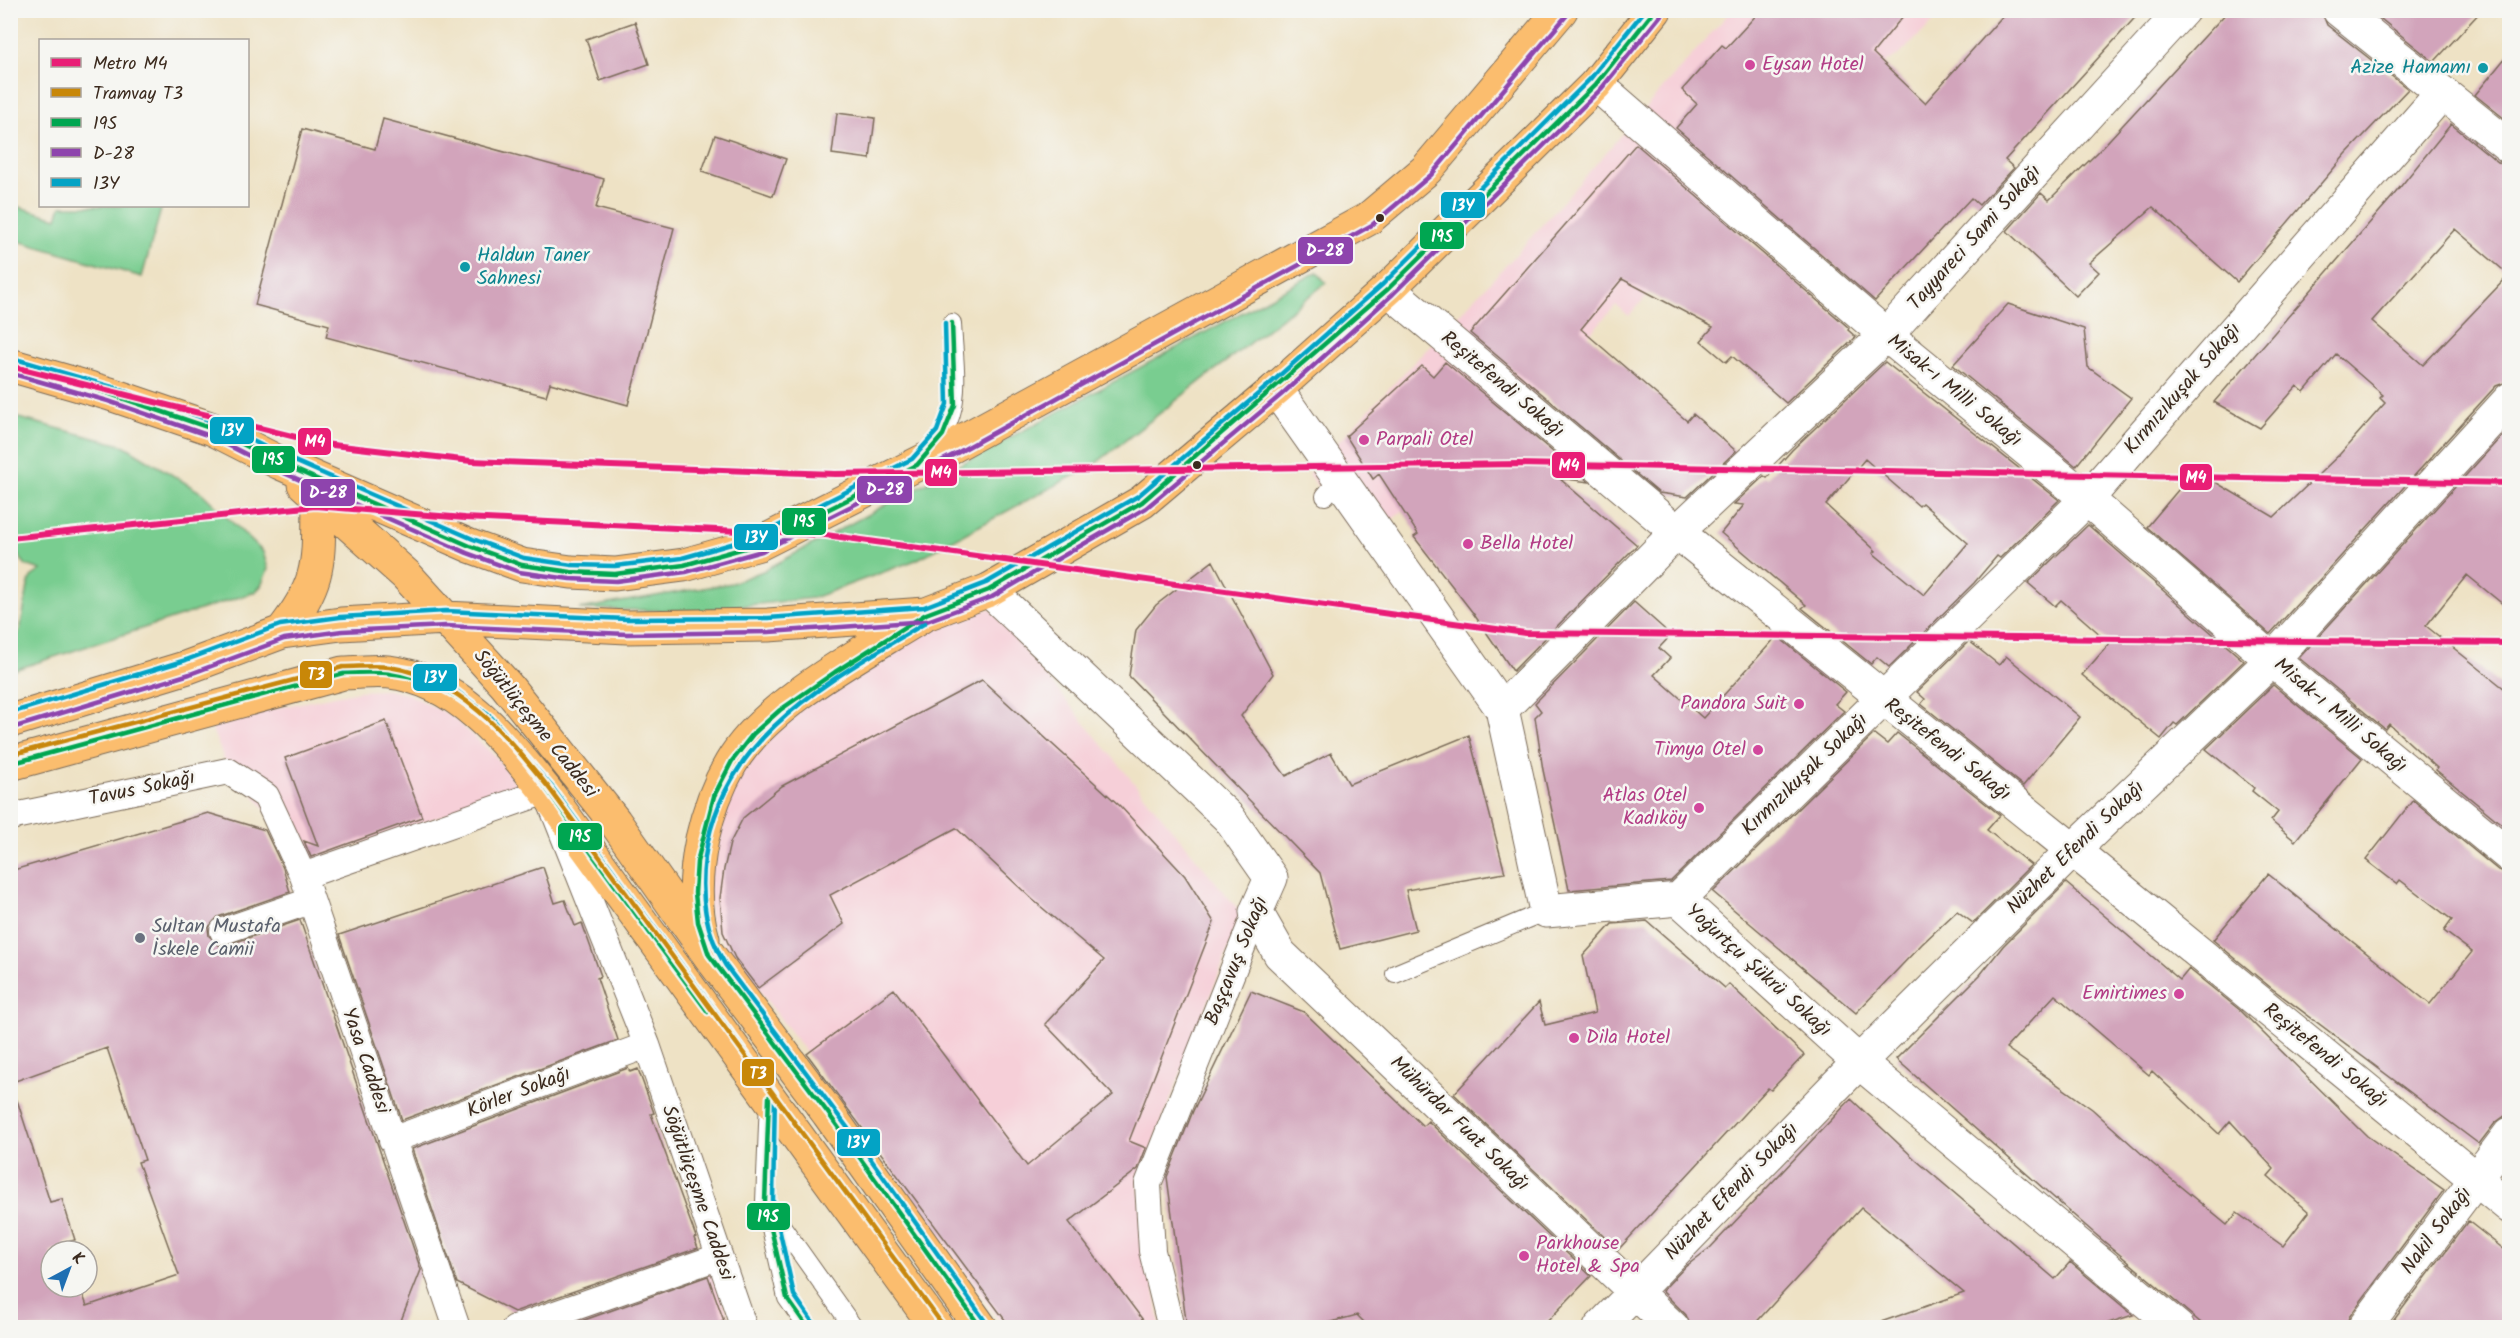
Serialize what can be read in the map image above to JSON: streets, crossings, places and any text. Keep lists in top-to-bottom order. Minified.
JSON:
{"streets":{"main road":["Söğütlüçeşme Caddesi"],"street":["Tayyareci Sami Sokağı","Reşitefendi Sokağı","Kırmızıkuşak Sokağı","Misak-ı Milli Sokağı","Tavus Sokağı","Nüzhet Efendi Sokağı","Başçavuş Sokağı","Yoğurtçu Şükrü Sokağı","Yasa Caddesi","Körler Sokağı","Mühürdar Fuat Sokağı","Nakil Sokağı"]},"crossings":[["Tayyareci Sami Sokağı","Reşitefendi Sokağı"],["Tayyareci Sami Sokağı","Misak-ı Milli Sokağı"],["Reşitefendi Sokağı","Kırmızıkuşak Sokağı"],["Reşitefendi Sokağı","Nüzhet Efendi Sokağı"],["Reşitefendi Sokağı","Nakil Sokağı"],["Kırmızıkuşak Sokağı","Misak-ı Milli Sokağı"],["Kırmızıkuşak Sokağı","Yoğurtçu Şükrü Sokağı"],["Misak-ı Milli Sokağı","Nüzhet Efendi Sokağı"],["Söğütlüçeşme Caddesi","Körler Sokağı"],["Tavus Sokağı","Yasa Caddesi"],["Nüzhet Efendi Sokağı","Yoğurtçu Şükrü Sokağı"],["Nüzhet Efendi Sokağı","Mühürdar Fuat Sokağı"],["Başçavuş Sokağı","Mühürdar Fuat Sokağı"],["Yasa Caddesi","Körler Sokağı"]],"places":["Eysan Hotel","Azize Hamamı","Haldun Taner Sahnesi","Parpali Otel","Bella Hotel","Pandora Suit","Timya Otel","Atlas Otel Kadıköy","Sultan Mustafa İskele Camii","Emirtimes","Dila Hotel","Parkhouse Hotel & Spa"],"lines":["transit line 19S","transit line 13Y","transit line D-28","metro line M4","tram line T3"],"legend":["Metro M4","Tramvay T3","19S","D-28","13Y"],"north":"top right"}
